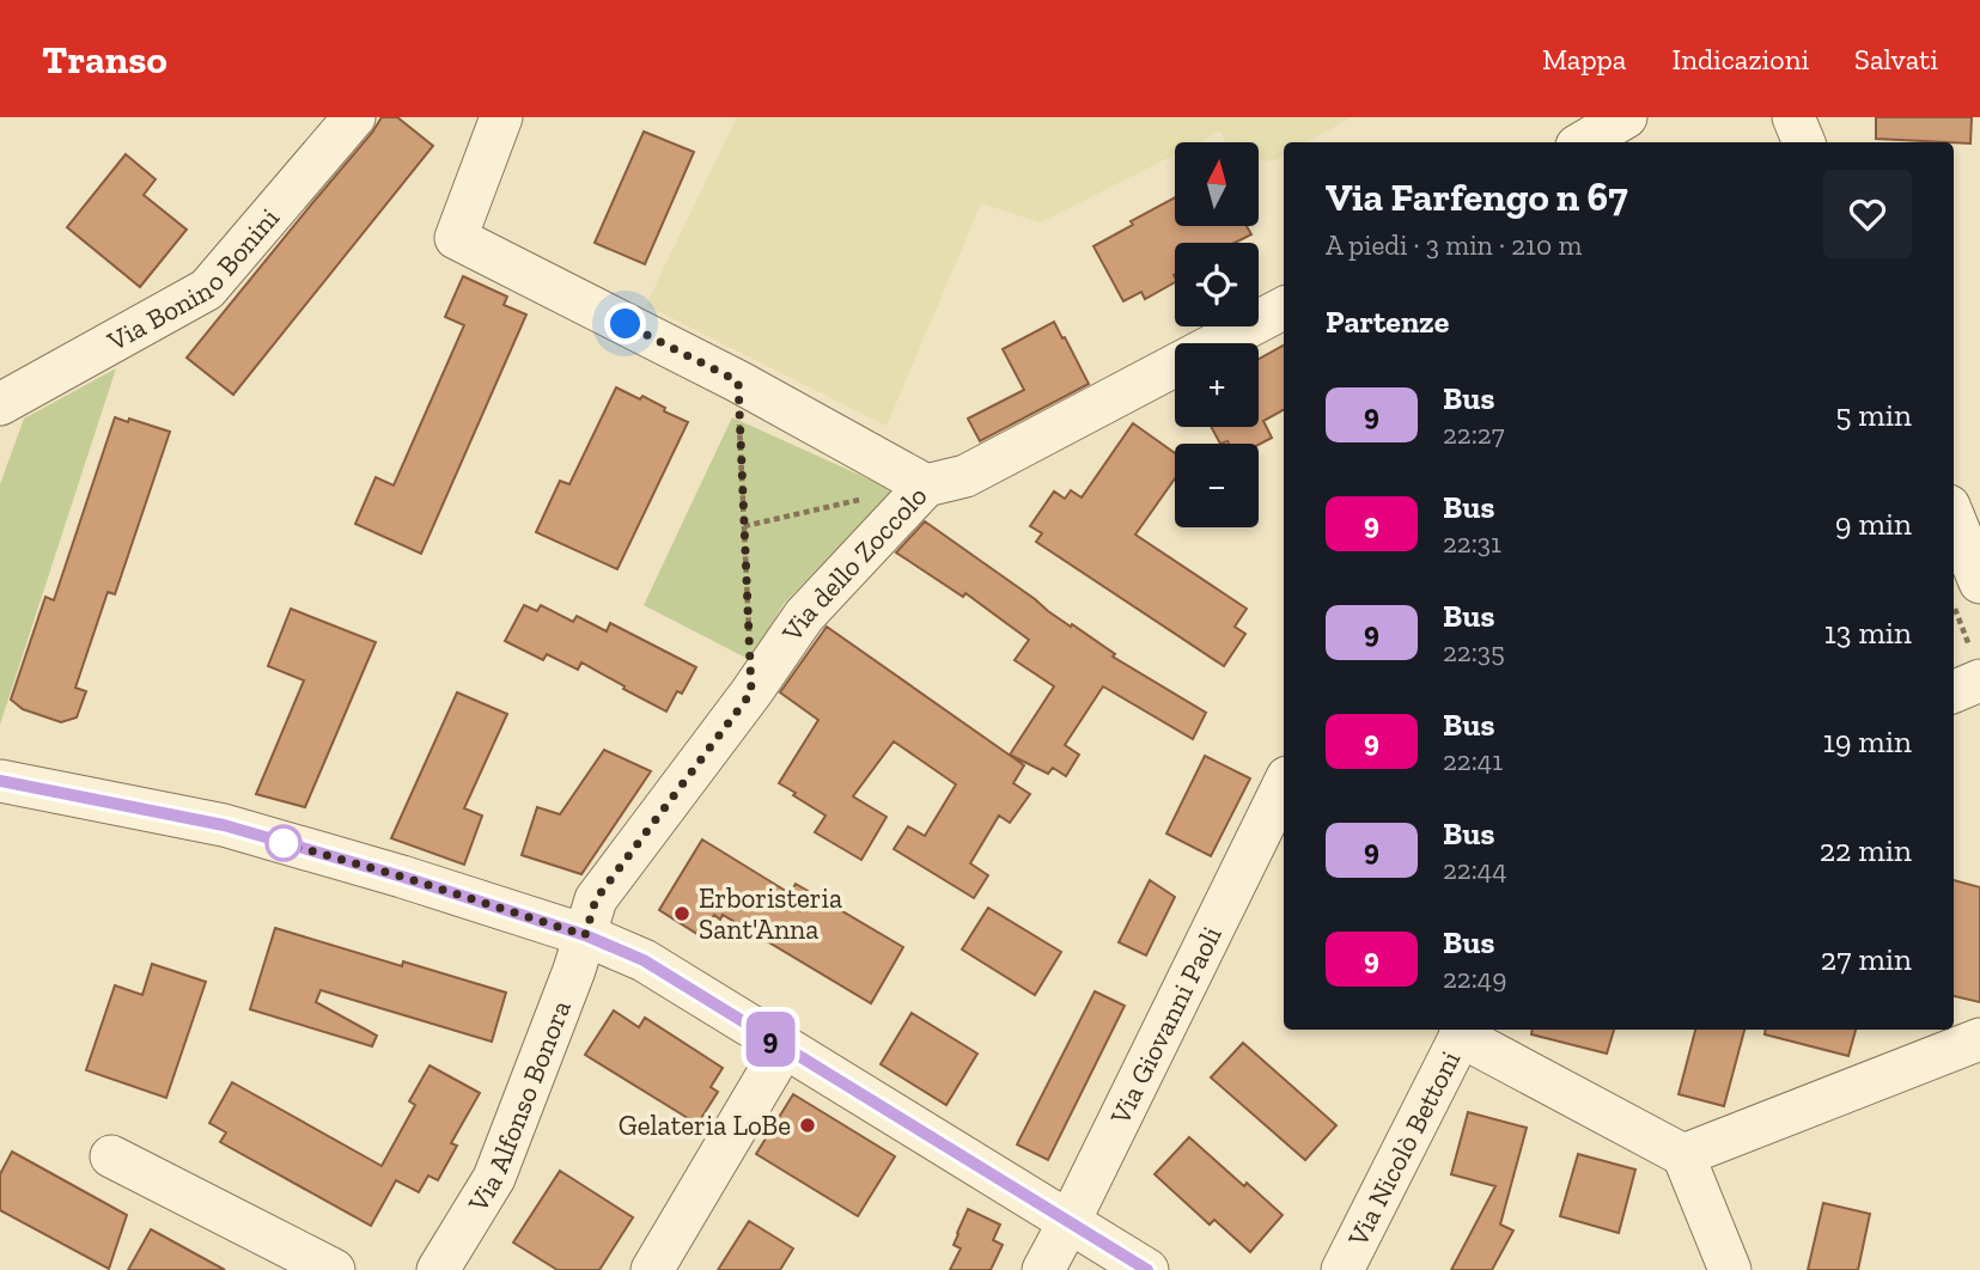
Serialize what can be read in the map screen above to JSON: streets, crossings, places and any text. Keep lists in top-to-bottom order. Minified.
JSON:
{"streets":{"street":["Via Bonino Bonini","Via dello Zoccolo","Via Giovanni Paoli","Via Alfonso Bonora","Via Nicolò Bettoni"]},"crossings":[["Via dello Zoccolo","Via Alfonso Bonora"]],"places":["Erboristeria Sant'Anna","Gelateria LoBe"],"lines":["bus line 9"],"north":"top","page":{"header":"Transo","nav":["Mappa","Indicazioni","Salvati"],"on_map":"9","map_buttons":["+","−"],"heading":[["Via Farfengo n 67","A piedi · 3 min · 210 m"],"Partenze"],"list":[{"mark":"9","name":"Bus","note":"22:27","value":"5 min"},{"mark":"9","name":"Bus","note":"22:31","value":"9 min"},{"mark":"9","name":"Bus","note":"22:35","value":"13 min"},{"mark":"9","name":"Bus","note":"22:41","value":"19 min"},{"mark":"9","name":"Bus","note":"22:44","value":"22 min"},{"mark":"9","name":"Bus","note":"22:49","value":"27 min"}]}}
